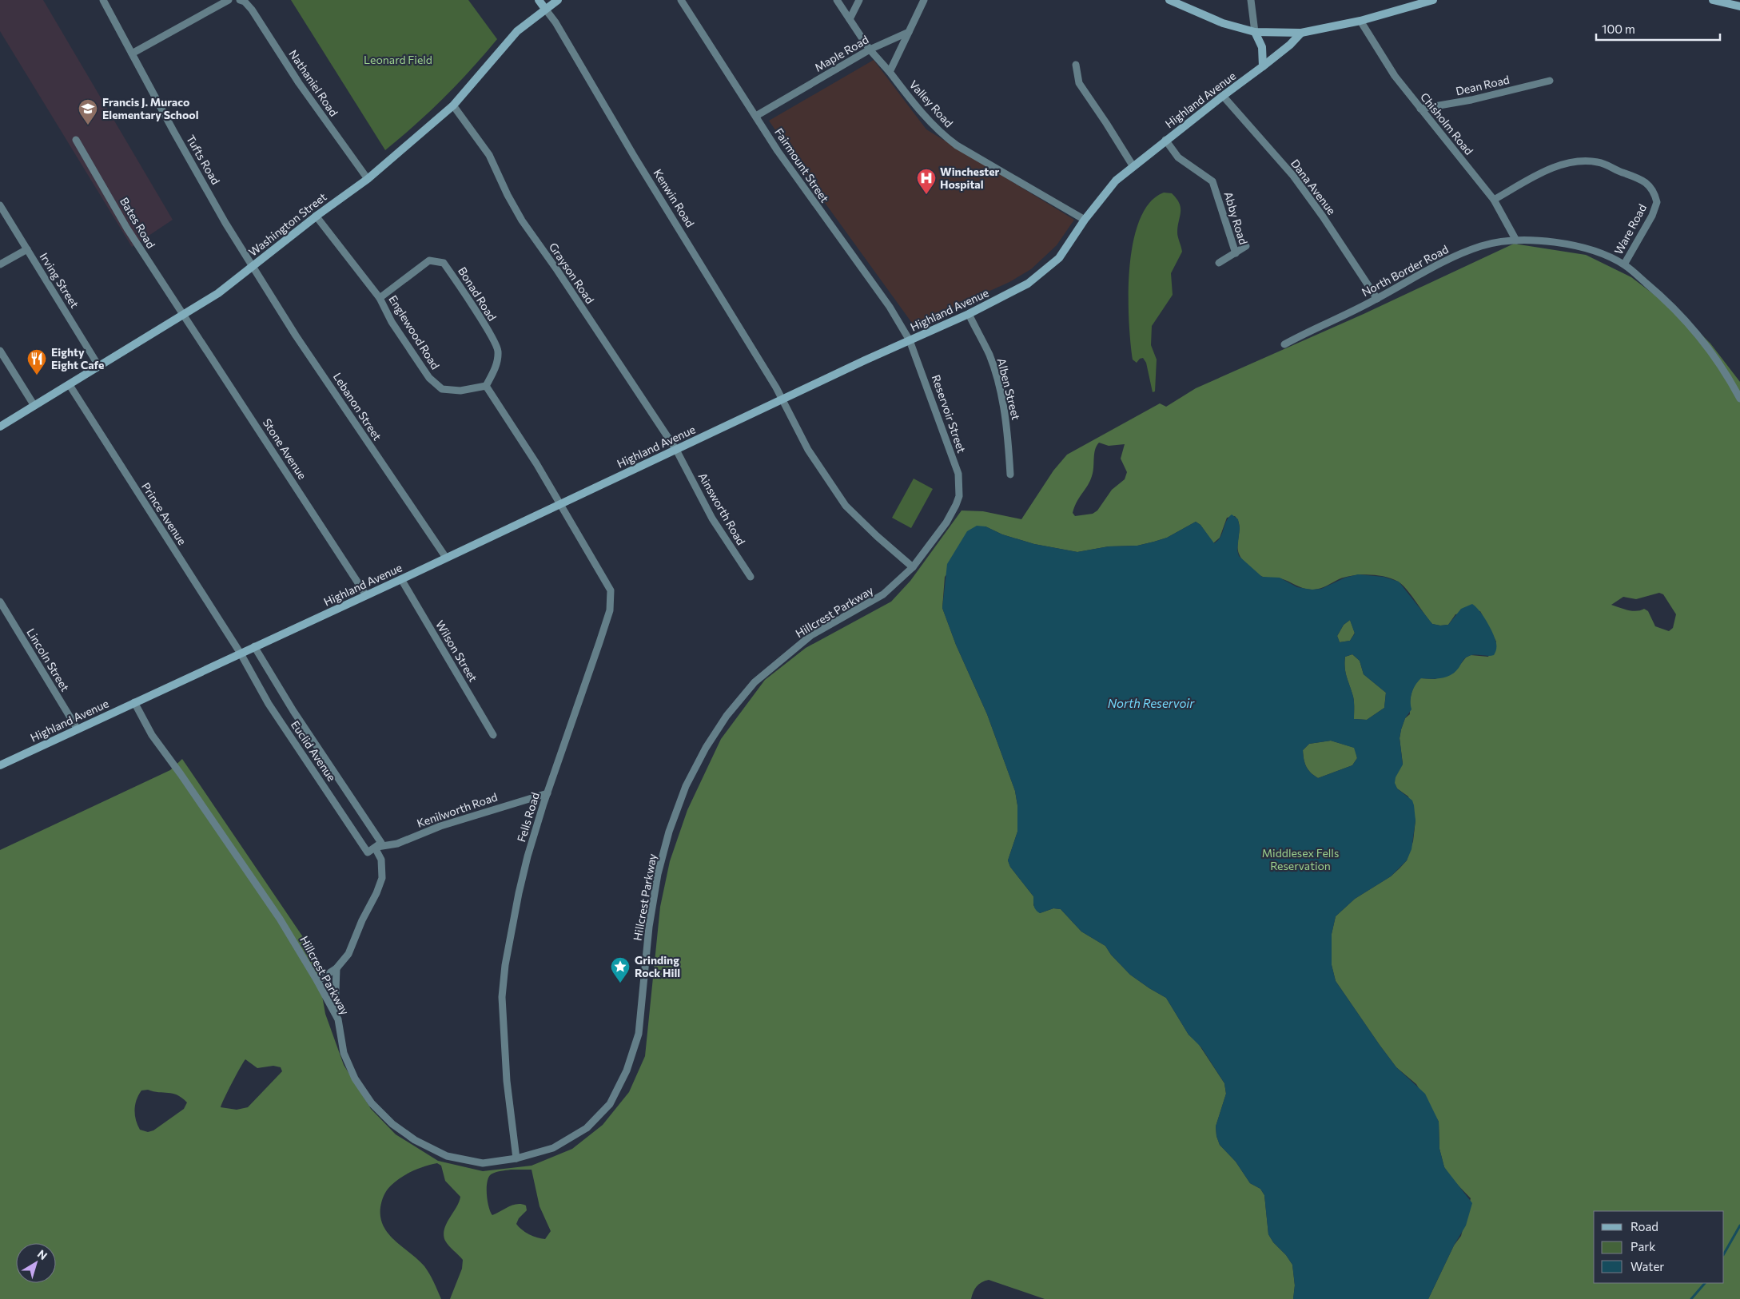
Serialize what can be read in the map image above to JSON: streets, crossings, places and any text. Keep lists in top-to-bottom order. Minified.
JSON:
{"streets":{"main road":["Highland Avenue","Washington Street"],"street":["Maple Road","Nathaniel Road","Dean Road","Valley Road","Chisholm Road","Tufts Road","Fairmount Street","Dana Avenue","Kenwin Road","Abby Road","Bates Road","Ware Road","North Border Road","Grayson Road","Irving Street","Bonad Road","Englewood Road","Alben Street","Lebanon Street","Reservoir Street","Stone Avenue","Ainsworth Road","Prince Avenue","Hillcrest Parkway","Wilson Street","Lincoln Street","Euclid Avenue","Kenilworth Road","Fells Road"]},"crossings":[["Maple Road","Valley Road"],["Maple Road","Fairmount Street"],["Nathaniel Road","Washington Street"],["Dean Road","Chisholm Road"],["Highland Avenue","Valley Road"],["Highland Avenue","Fairmount Street"],["Highland Avenue","Dana Avenue"],["Highland Avenue","Kenwin Road"],["Highland Avenue","Abby Road"],["Highland Avenue","Grayson Road"],["Highland Avenue","Alben Street"],["Highland Avenue","Lebanon Street"],["Highland Avenue","Reservoir Street"],["Highland Avenue","Stone Avenue"],["Highland Avenue","Ainsworth Road"],["Highland Avenue","Prince Avenue"],["Highland Avenue","Hillcrest Parkway"],["Highland Avenue","Wilson Street"],["Highland Avenue","Lincoln Street"],["Highland Avenue","Euclid Avenue"],["Highland Avenue","Fells Road"],["Chisholm Road","Ware Road"],["Chisholm Road","North Border Road"],["Tufts Road","Washington Street"],["Tufts Road","Lebanon Street"],["Fairmount Street","Reservoir Street"],["Dana Avenue","North Border Road"],["Kenwin Road","Washington Street"],["Kenwin Road","Hillcrest Parkway"],["Bates Road","Washington Street"],["Bates Road","Stone Avenue"],["Washington Street","Grayson Road"],["Washington Street","Irving Street"],["Washington Street","Englewood Road"],["Washington Street","Lebanon Street"],["Washington Street","Stone Avenue"],["Washington Street","Prince Avenue"],["Ware Road","North Border Road"],["Grayson Road","Ainsworth Road"],["Bonad Road","Englewood Road"],["Reservoir Street","Hillcrest Parkway"],["Prince Avenue","Euclid Avenue"],["Hillcrest Parkway","Euclid Avenue"],["Hillcrest Parkway","Fells Road"],["Euclid Avenue","Kenilworth Road"],["Kenilworth Road","Fells Road"]],"water":["North Reservoir"],"parks":["Leonard Field","Middlesex Fells Reservation"],"places":{"school or university":["Francis J. Muraco Elementary School"],"hospital":["Winchester Hospital"],"restaurant":["Eighty Eight Cafe"],"place":["Grinding Rock Hill"]},"legend":["Road","Park","Water"],"scale_bar":"100 m","north":"top right"}
